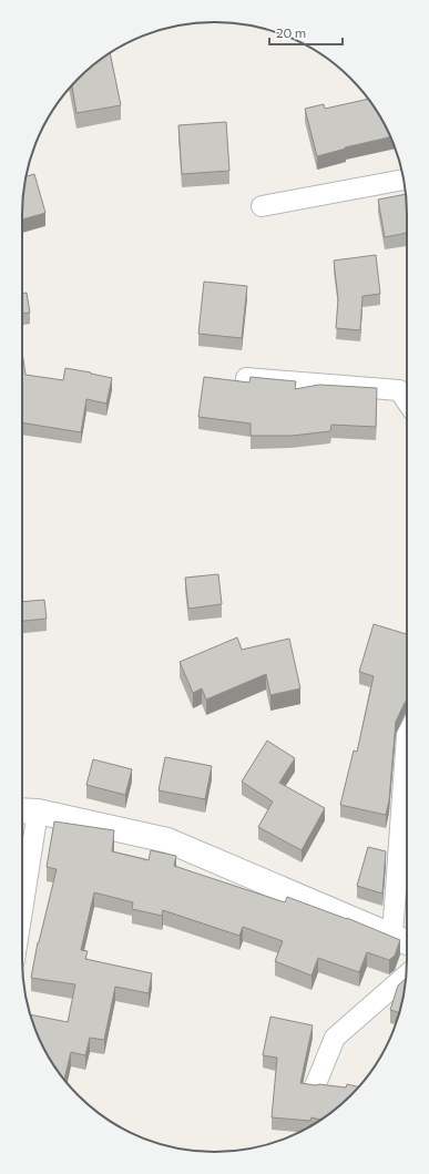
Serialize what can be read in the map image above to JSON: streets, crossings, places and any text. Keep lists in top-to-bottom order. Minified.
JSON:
{"scale_bar":"20 m"}
